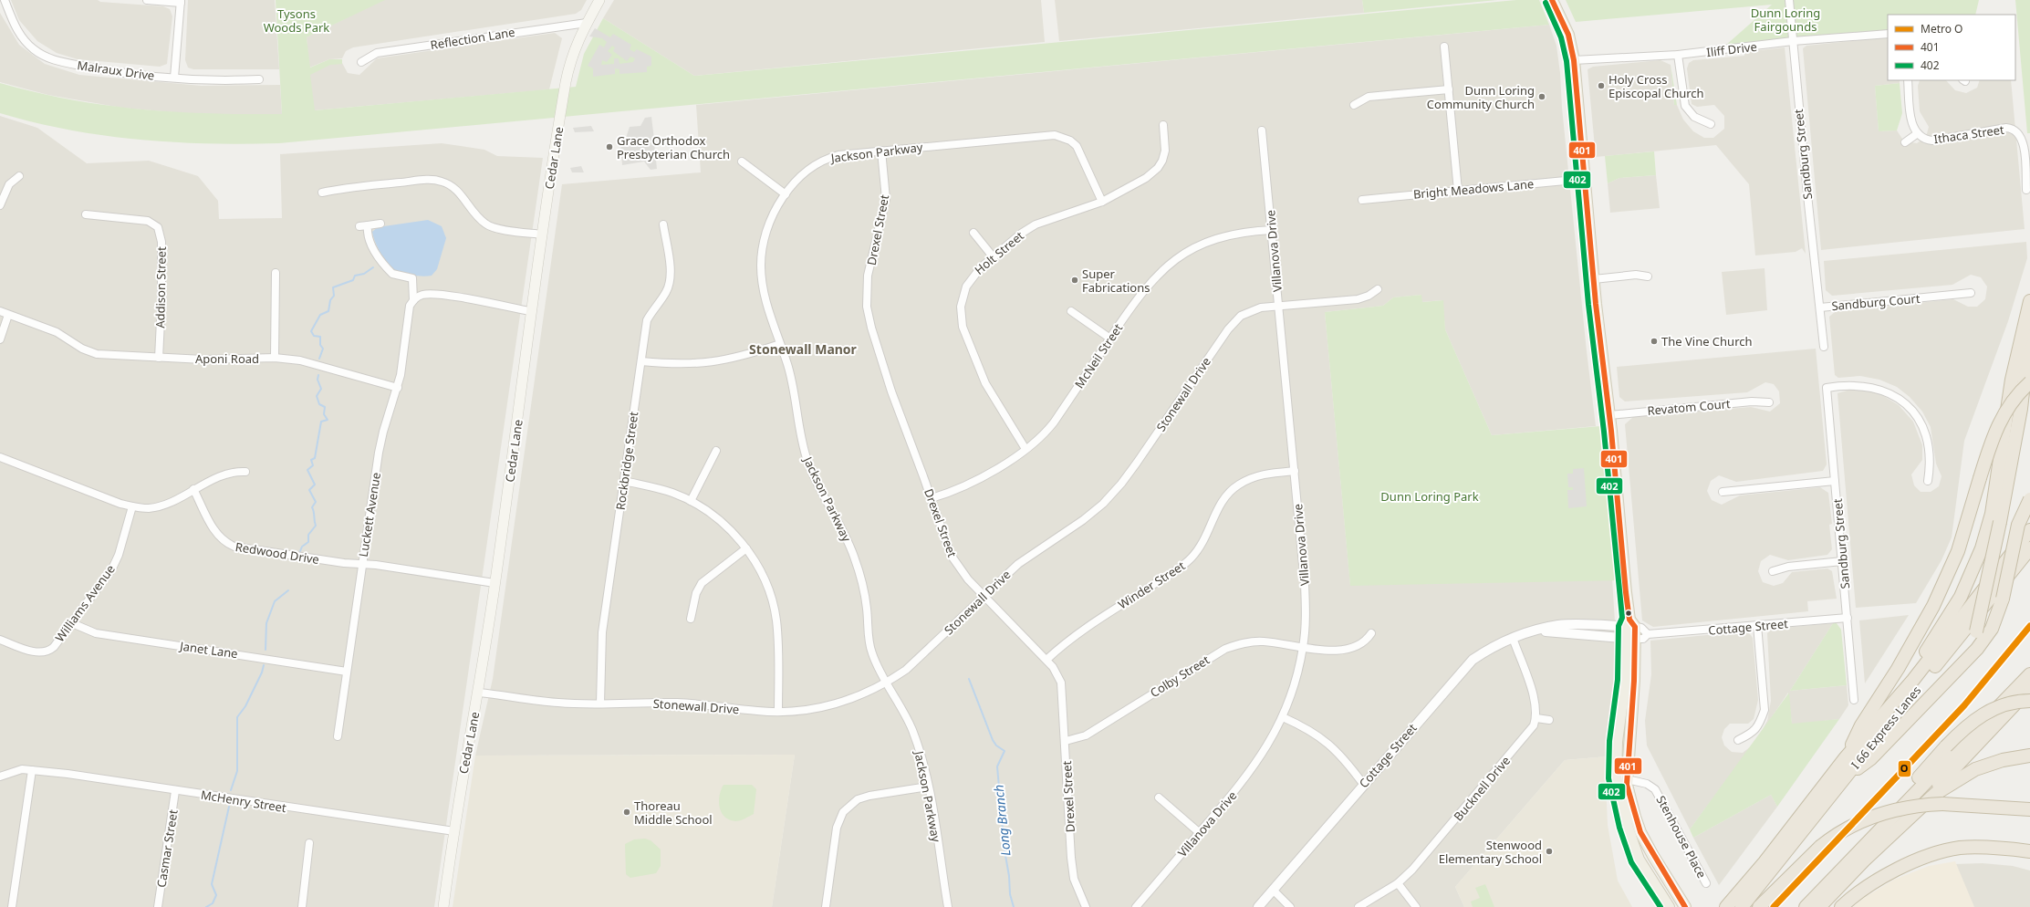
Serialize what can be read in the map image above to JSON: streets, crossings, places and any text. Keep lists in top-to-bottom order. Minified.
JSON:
{"streets":{"highway":["I 66 Express Lanes"],"main road":["Cedar Lane"],"street":["Reflection Lane","Iliff Drive","Malraux Drive","Ithaca Street","Jackson Parkway","Sandburg Street","Bright Meadows Lane","Drexel Street","Villanova Drive","Holt Street","Addison Street","Sandburg Court","McNeil Street","Aponi Road","Stonewall Drive","Revatom Court","Rockbridge Street","Luckett Avenue","Redwood Drive","Winder Street","Williams Avenue","Cottage Street","Janet Lane","Colby Street","Bucknell Drive","McHenry Street","Stenhouse Place","Casmar Street"]},"crossings":[["Reflection Lane","Cedar Lane"],["Iliff Drive","Sandburg Street"],["Jackson Parkway","Drexel Street"],["Jackson Parkway","Holt Street"],["Jackson Parkway","Stonewall Drive"],["Sandburg Street","Sandburg Court"],["Sandburg Street","Cottage Street"],["Cedar Lane","Stonewall Drive"],["Cedar Lane","Redwood Drive"],["Cedar Lane","McHenry Street"],["Drexel Street","McNeil Street"],["Drexel Street","Stonewall Drive"],["Drexel Street","Winder Street"],["Drexel Street","Colby Street"],["Villanova Drive","McNeil Street"],["Villanova Drive","Stonewall Drive"],["Villanova Drive","Winder Street"],["Villanova Drive","Colby Street"],["Holt Street","McNeil Street"],["Addison Street","Aponi Road"],["Aponi Road","Luckett Avenue"],["Stonewall Drive","Rockbridge Street"],["Luckett Avenue","Redwood Drive"],["Luckett Avenue","Janet Lane"],["Williams Avenue","Janet Lane"],["McHenry Street","Casmar Street"]],"districts":["Stonewall Manor"],"water":["Long Branch"],"parks":["Dunn Loring Fairgounds","Tysons Woods Park","Dunn Loring Park"],"places":["Holy Cross Episcopal Church","Dunn Loring Community Church","Grace Orthodox Presbyterian Church","Super Fabrications","The Vine Church","Thoreau Middle School","Stenwood Elementary School"],"lines":["transit line 401","transit line 402","metro line O"],"legend":["Metro O","401","402"]}
